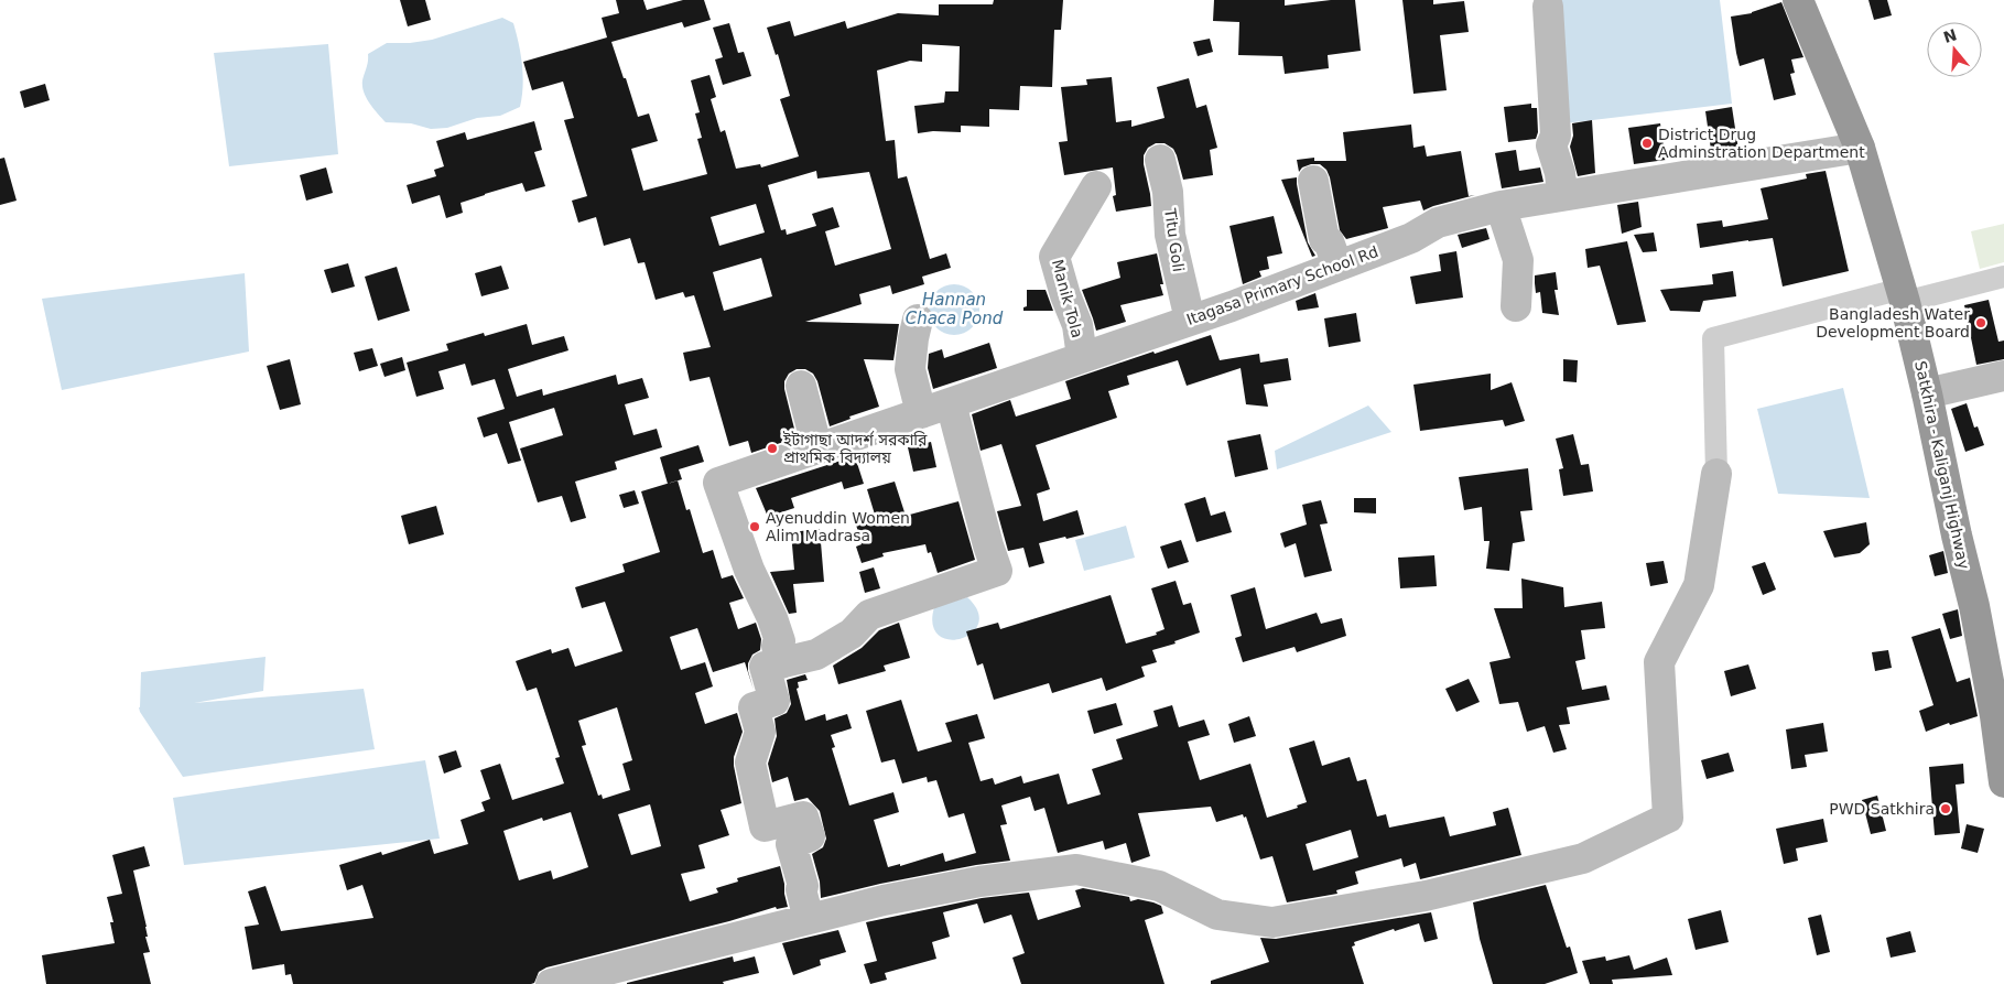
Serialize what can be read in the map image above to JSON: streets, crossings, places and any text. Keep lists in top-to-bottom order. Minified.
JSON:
{"streets":{"highway":["Satkhira - Kaliganj Highway"],"street":["Titu Goli","Itagasa Primary School Rd","Manik Tola"]},"crossings":[["Titu Goli","Itagasa Primary School Rd"],["Itagasa Primary School Rd","Manik Tola"],["Itagasa Primary School Rd","Satkhira - Kaliganj Highway"]],"water":["Hannan Chaca Pond"],"places":["District Drug Adminstration Department","Bangladesh Water Development Board","ইটাগাছা আদর্শ সরকারি প্রাথমিক বিদ্যালয়","Ayenuddin Women Alim Madrasa","PWD Satkhira"],"north":"top"}
